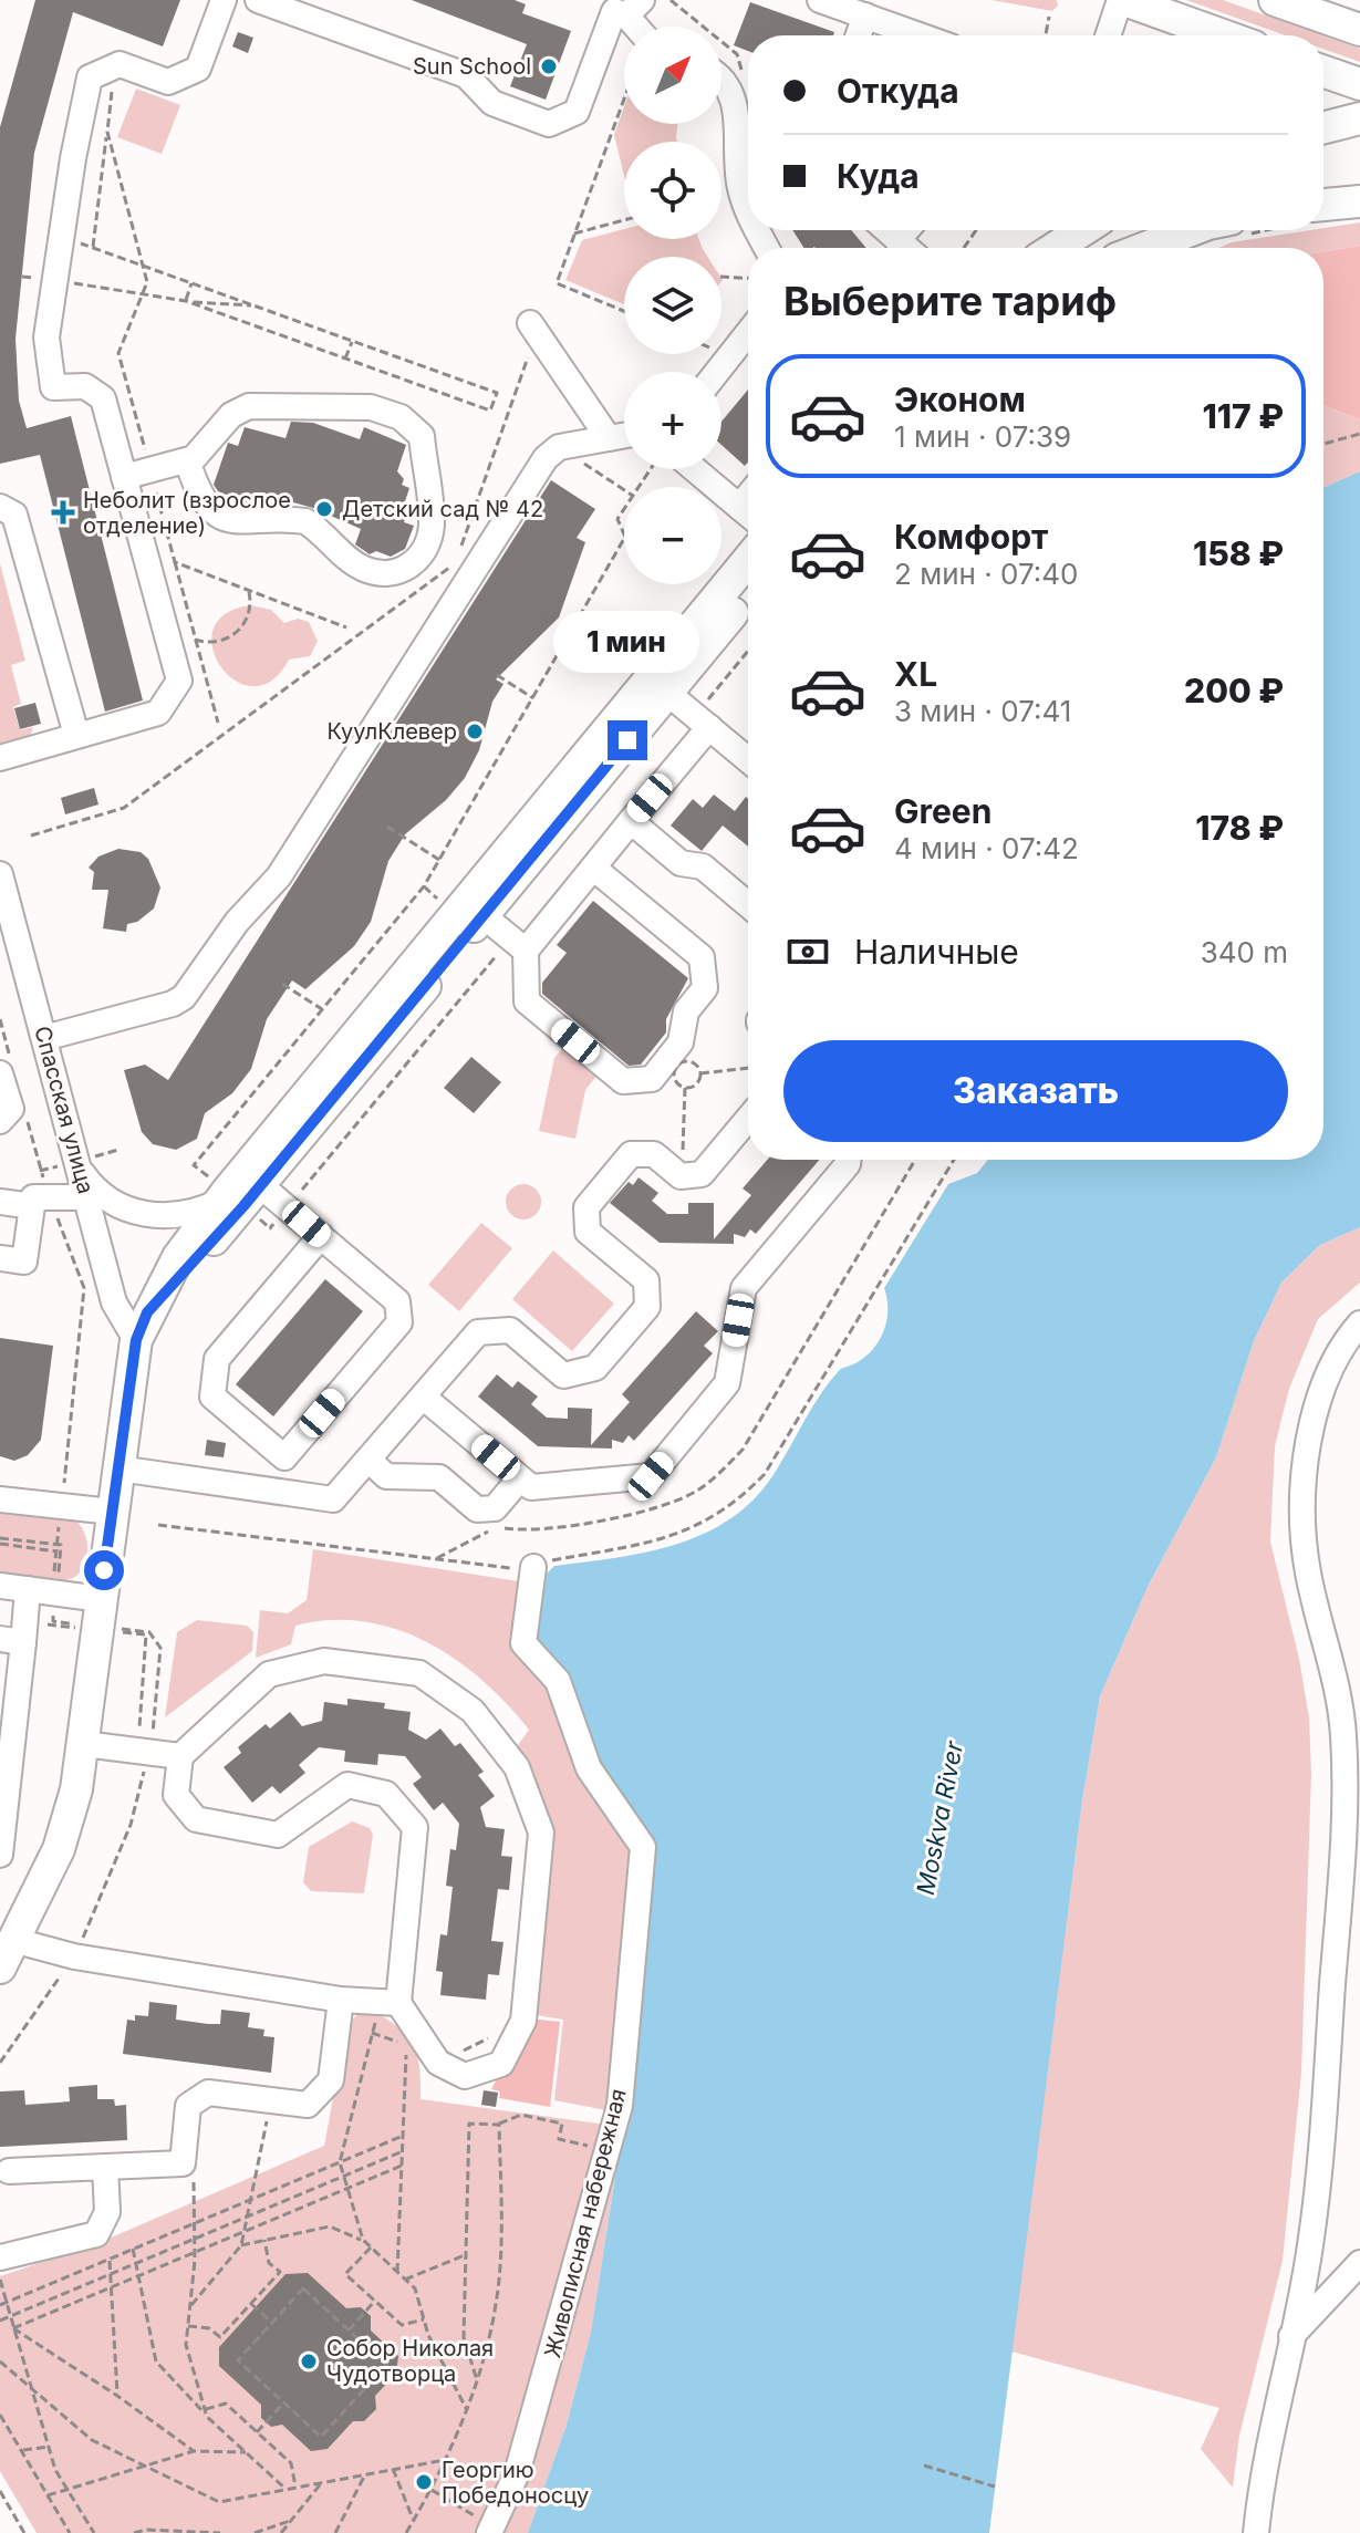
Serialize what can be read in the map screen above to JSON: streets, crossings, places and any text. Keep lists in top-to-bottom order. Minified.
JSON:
{"streets":{"street":["Спасская улица","Живописная набережная"]},"water":["Moskva River"],"places":{"other":["Sun School","Детский сад № 42","КуулКлевер","Собор Николая Чудотворца","Георгию Победоносцу"],"health":["Неболит (взрослое отделение)"]},"north":"top right","page":{"map_buttons":["+","−"],"banner":["Откуда","Куда"],"heading":"Выберите тариф","list":[{"name":"Эконом","note":"1 мин · 07:39","value":"117 ₽"},{"name":"Комфорт","note":"2 мин · 07:40","value":"158 ₽"},{"name":"XL","note":"3 мин · 07:41","value":"200 ₽"},{"name":"Green","note":"4 мин · 07:42","value":"178 ₽"}],"bubble":"1 мин","pay":["Наличные","340 m"],"buttons":"Заказать"}}
